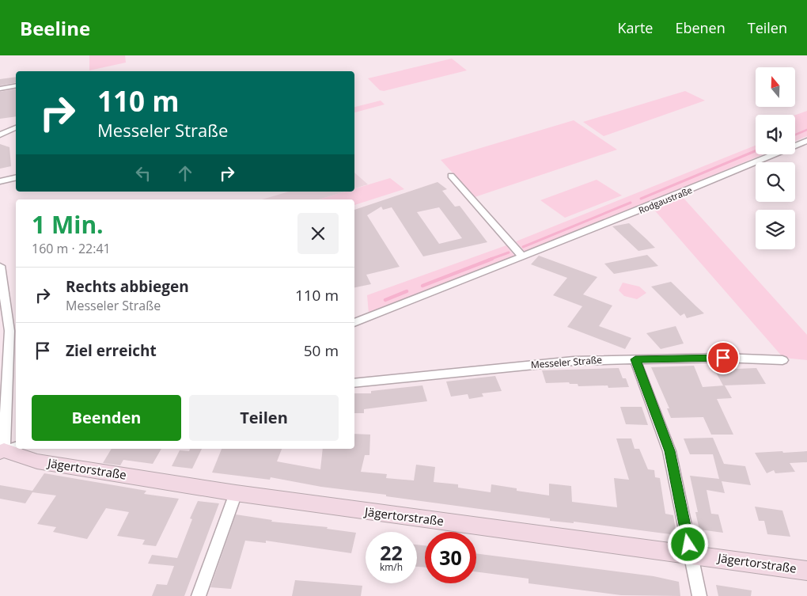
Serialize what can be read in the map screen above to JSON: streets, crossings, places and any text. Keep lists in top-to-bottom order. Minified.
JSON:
{"streets":{"street":["Rodgaustraße","Messeler Straße","Jägertorstraße"]},"north":"top","page":{"header":"Beeline","nav":["Karte","Ebenen","Teilen"],"turn":["110 m","Messeler Straße"],"heading":["1 Min.","160 m · 22:41"],"list":[{"name":"Rechts abbiegen","note":"Messeler Straße","value":"110 m"},{"name":"Ziel erreicht","value":"50 m"}],"buttons":["Beenden","Teilen"],"speed":"22 km/h","limit":"30"}}
